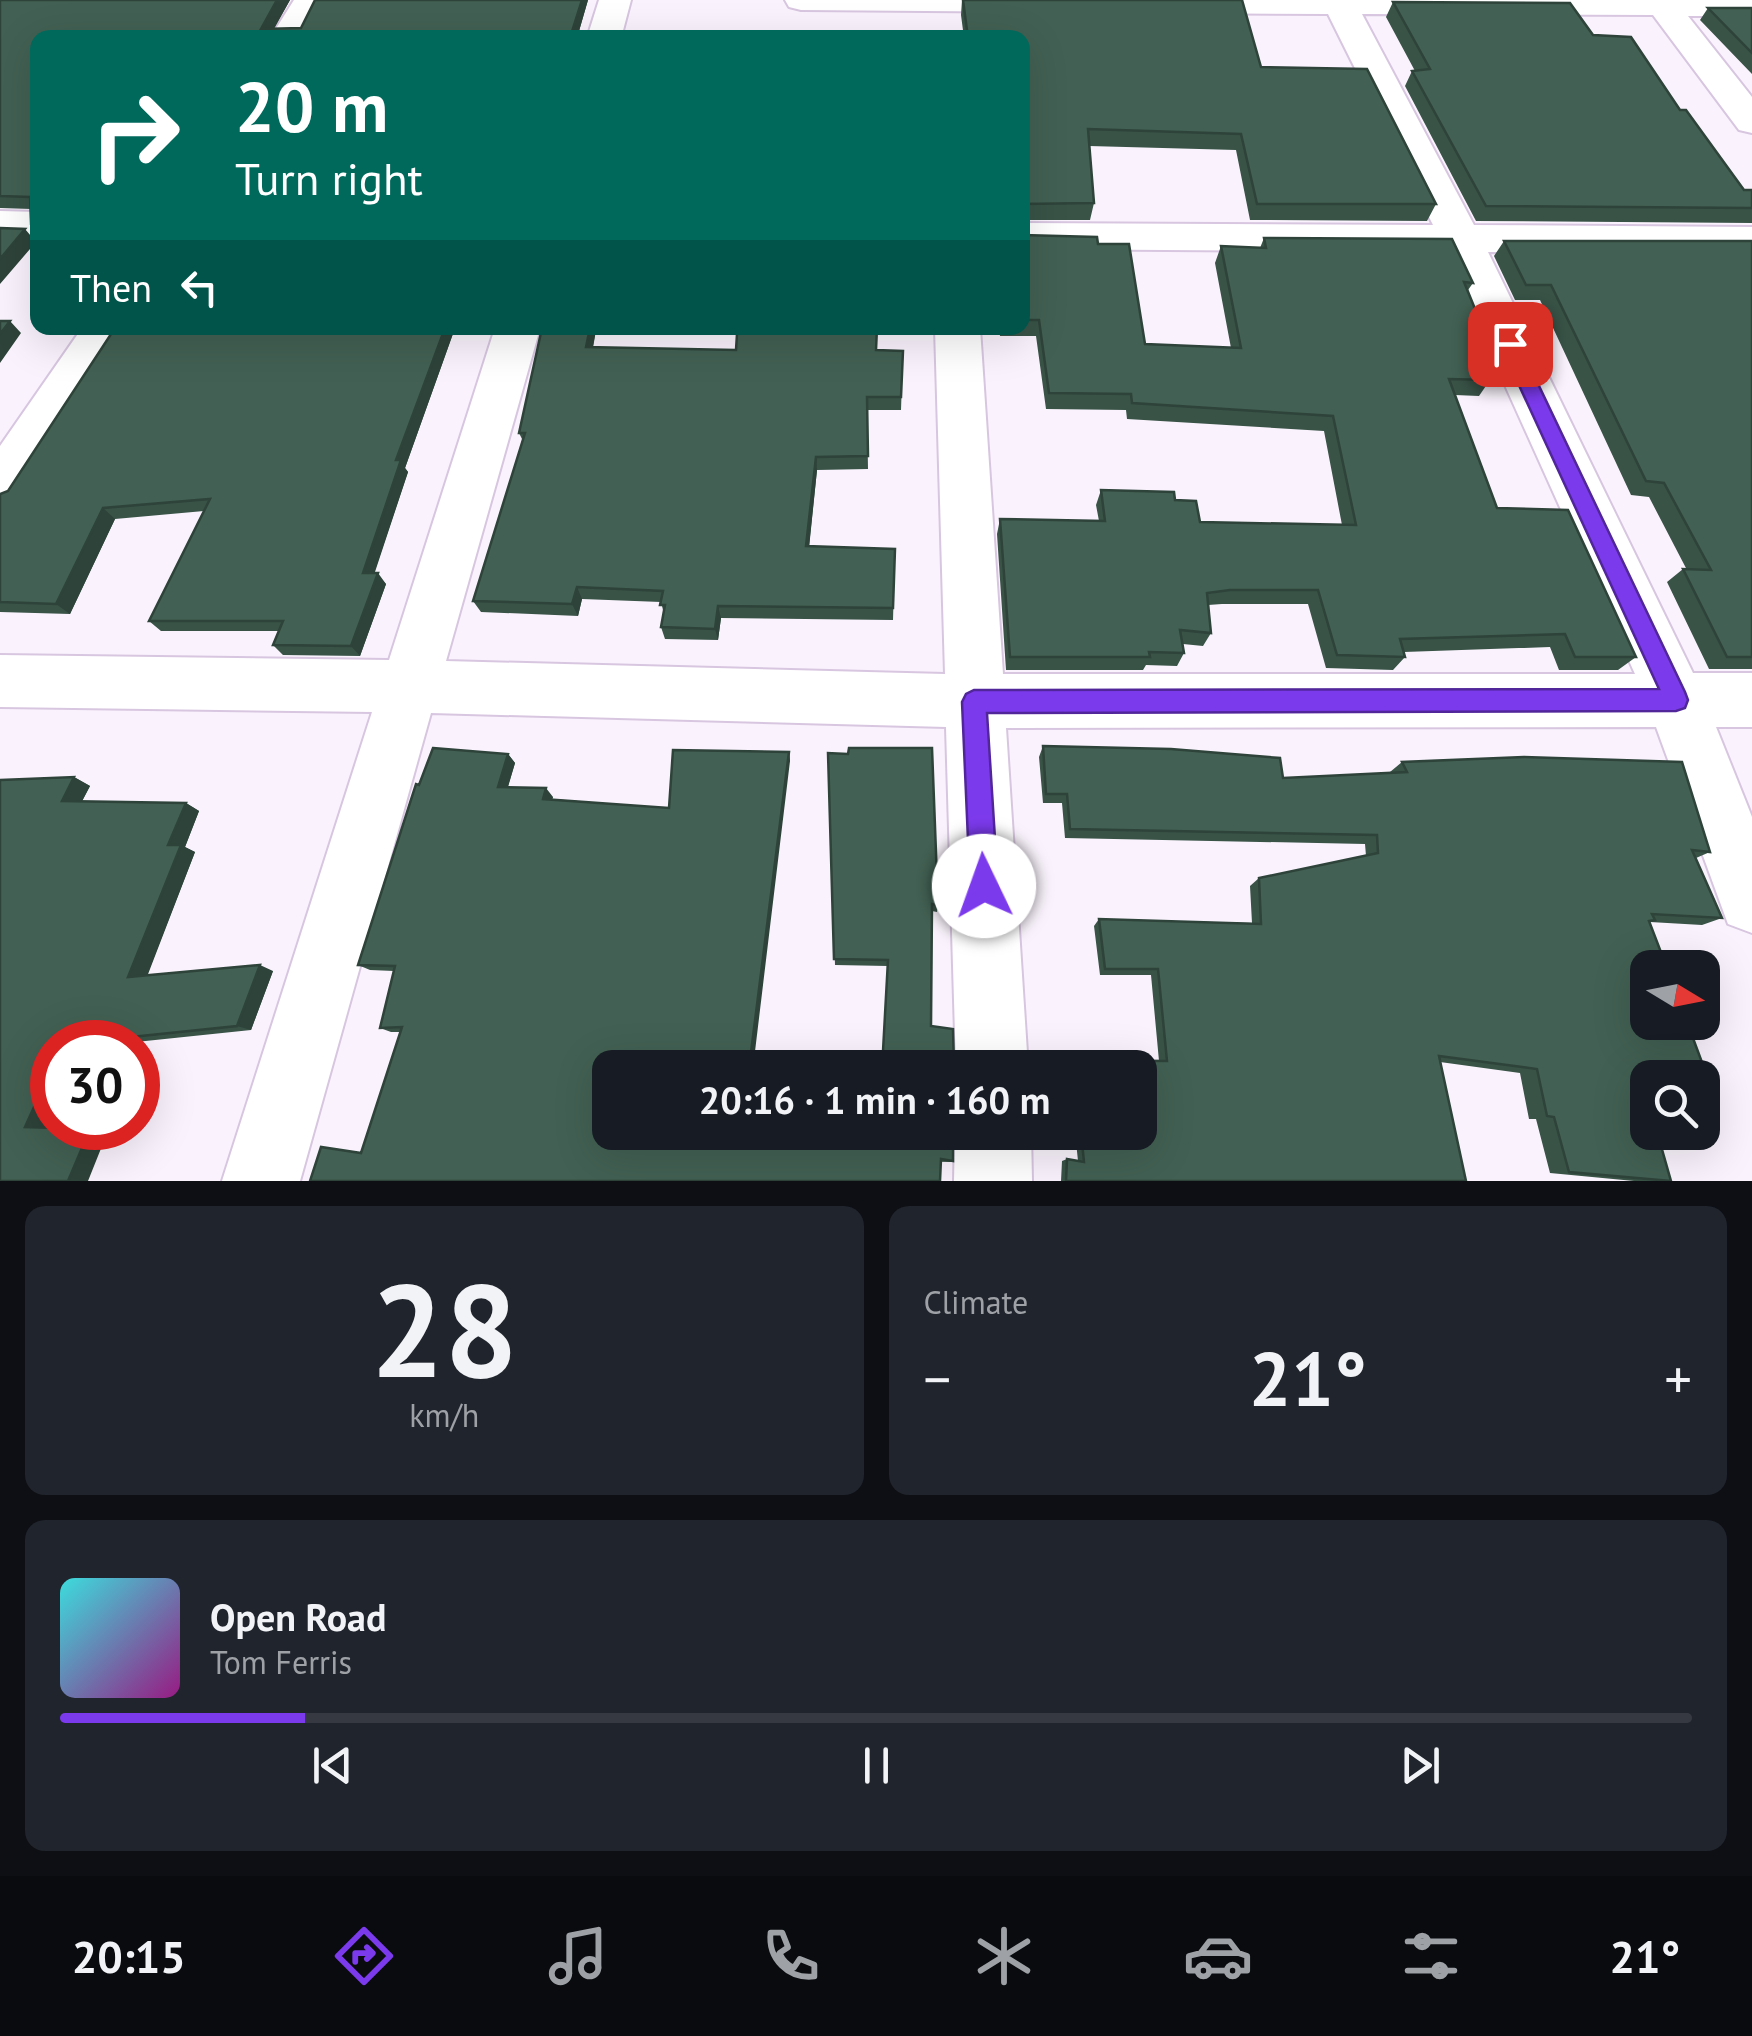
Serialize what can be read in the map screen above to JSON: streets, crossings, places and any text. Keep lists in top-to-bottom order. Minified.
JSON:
{"north":"right","page":{"turn":["20 m","Turn right"],"then":"Then","limit":"30","trip":"20:16 · 1 min · 160 m","tile":[["28","km/h"],"Climate"],"heat":["−","21°","+"],"song":["Open Road","Tom Ferris"],"tabs":["20:15","21°"]}}
